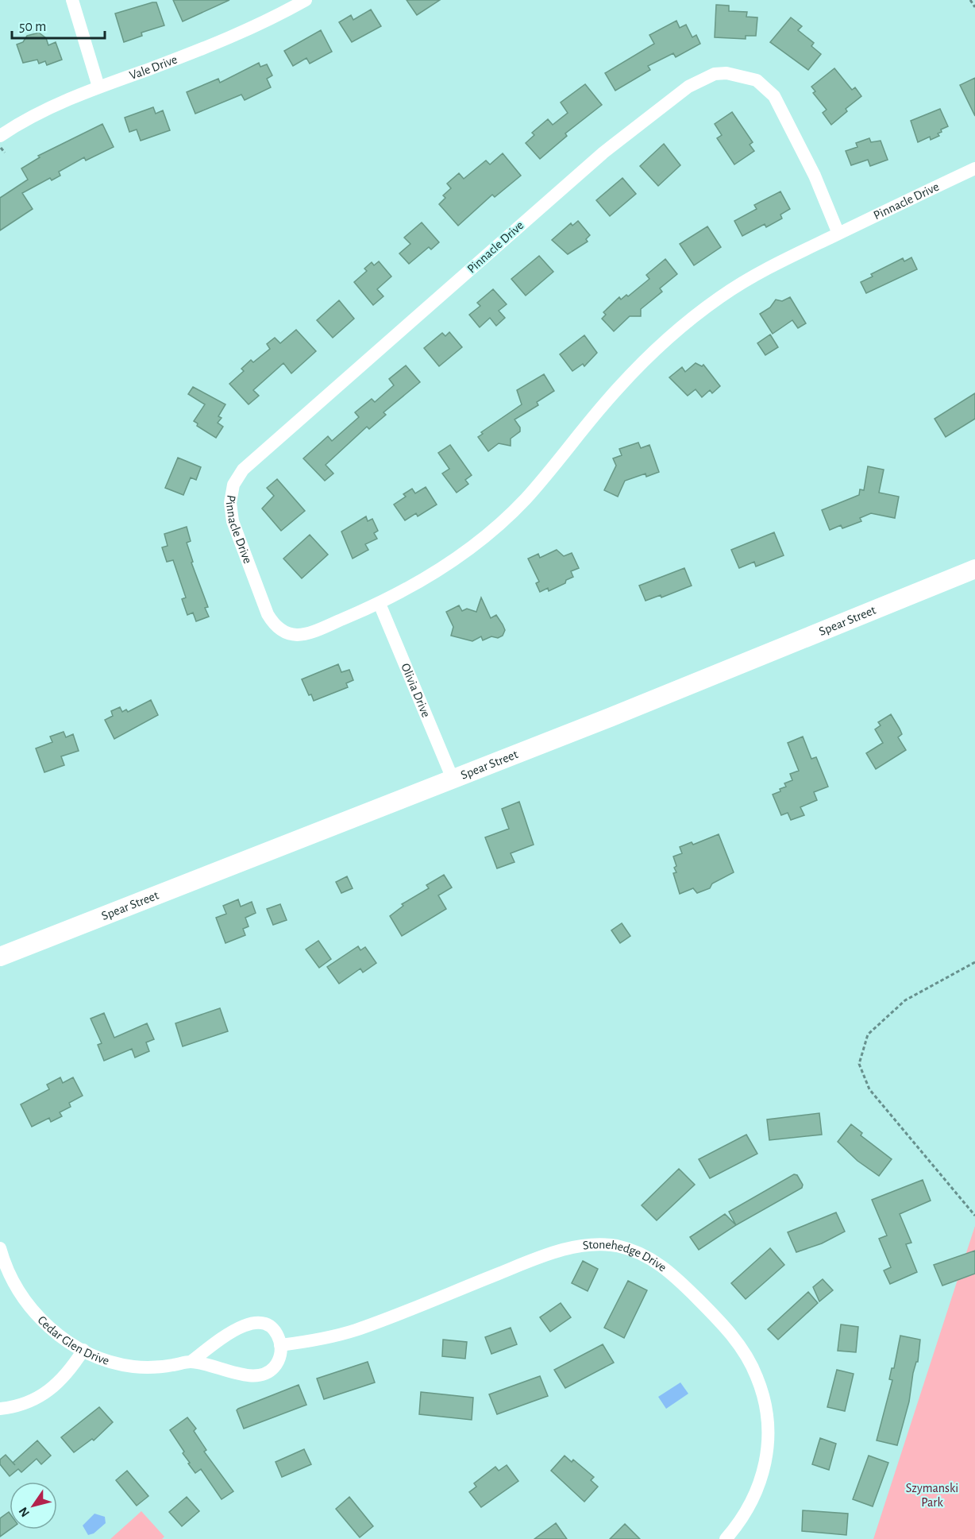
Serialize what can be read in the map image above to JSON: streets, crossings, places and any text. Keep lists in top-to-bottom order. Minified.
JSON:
{"streets":{"main road":["Spear Street"],"street":["Vale Drive","Pinnacle Drive","Olivia Drive","Stonehedge Drive","Cedar Glen Drive"]},"crossings":[["Pinnacle Drive","Olivia Drive"],["Spear Street","Olivia Drive"],["Stonehedge Drive","Cedar Glen Drive"]],"parks":["Szymanski Park"],"scale_bar":"50 m","north":"bottom left"}
